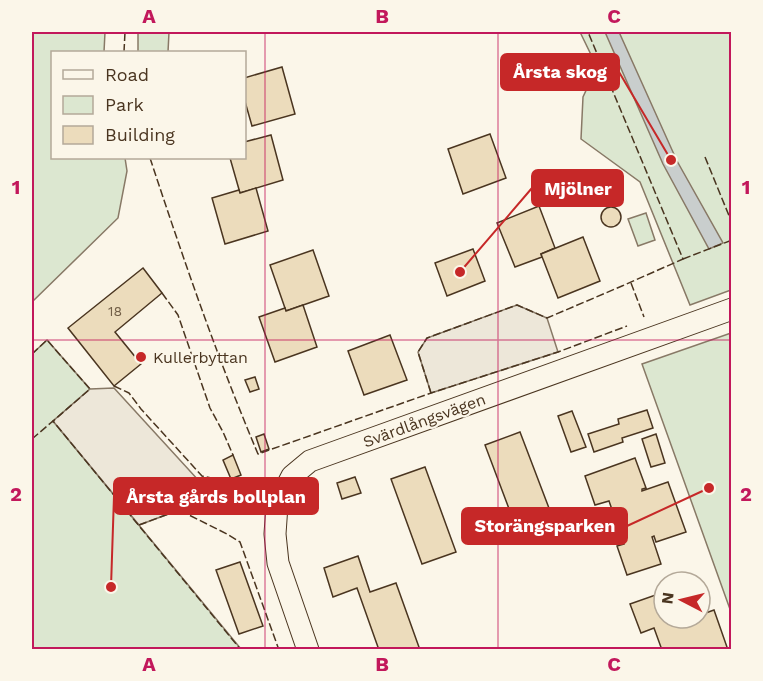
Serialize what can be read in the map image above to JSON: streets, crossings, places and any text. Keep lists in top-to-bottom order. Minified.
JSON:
{"streets":{"street":["Svärdlångsvägen"]},"places":["Årsta skog","Mjölner","Kullerbyttan","Storängsparken","Årsta gårds bollplan"],"house_numbers":["18"],"legend":["Road","Park","Building"],"north":"left","grid":{"columns":["A","B","C"],"rows":["1","2"]}}
